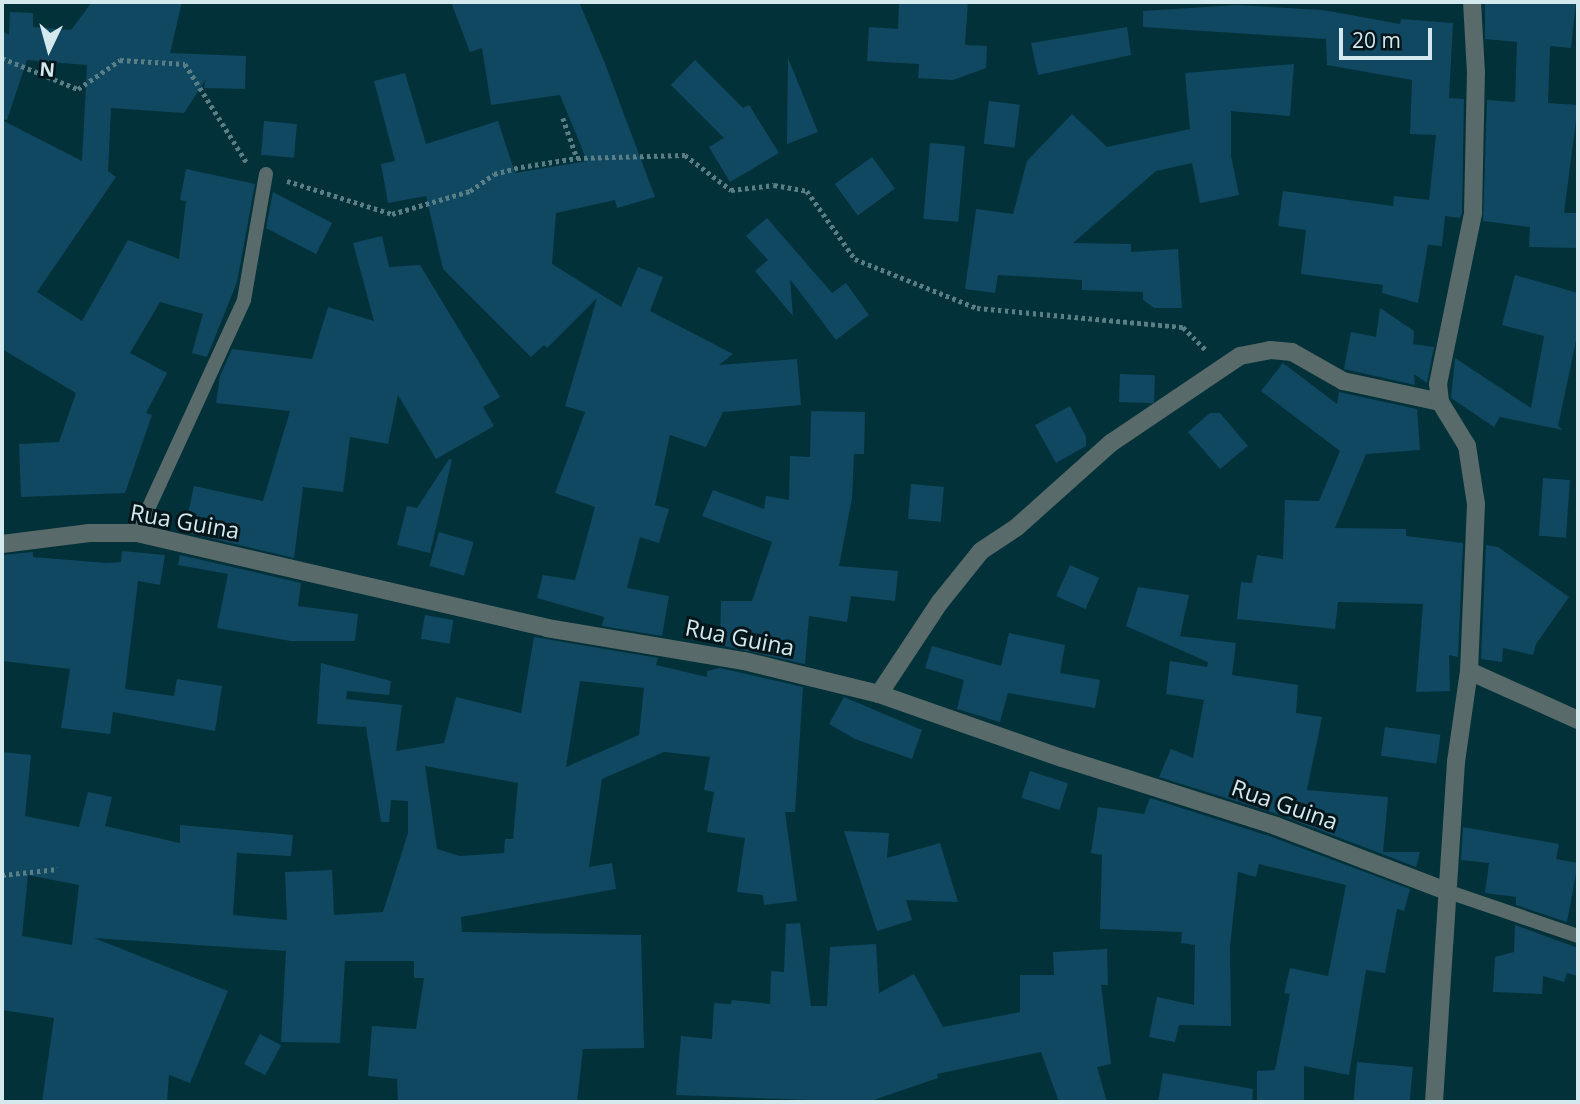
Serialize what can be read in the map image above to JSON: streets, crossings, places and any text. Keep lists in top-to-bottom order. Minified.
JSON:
{"streets":{"street":["Rua Guina"]},"scale_bar":"20 m","north":"bottom"}
